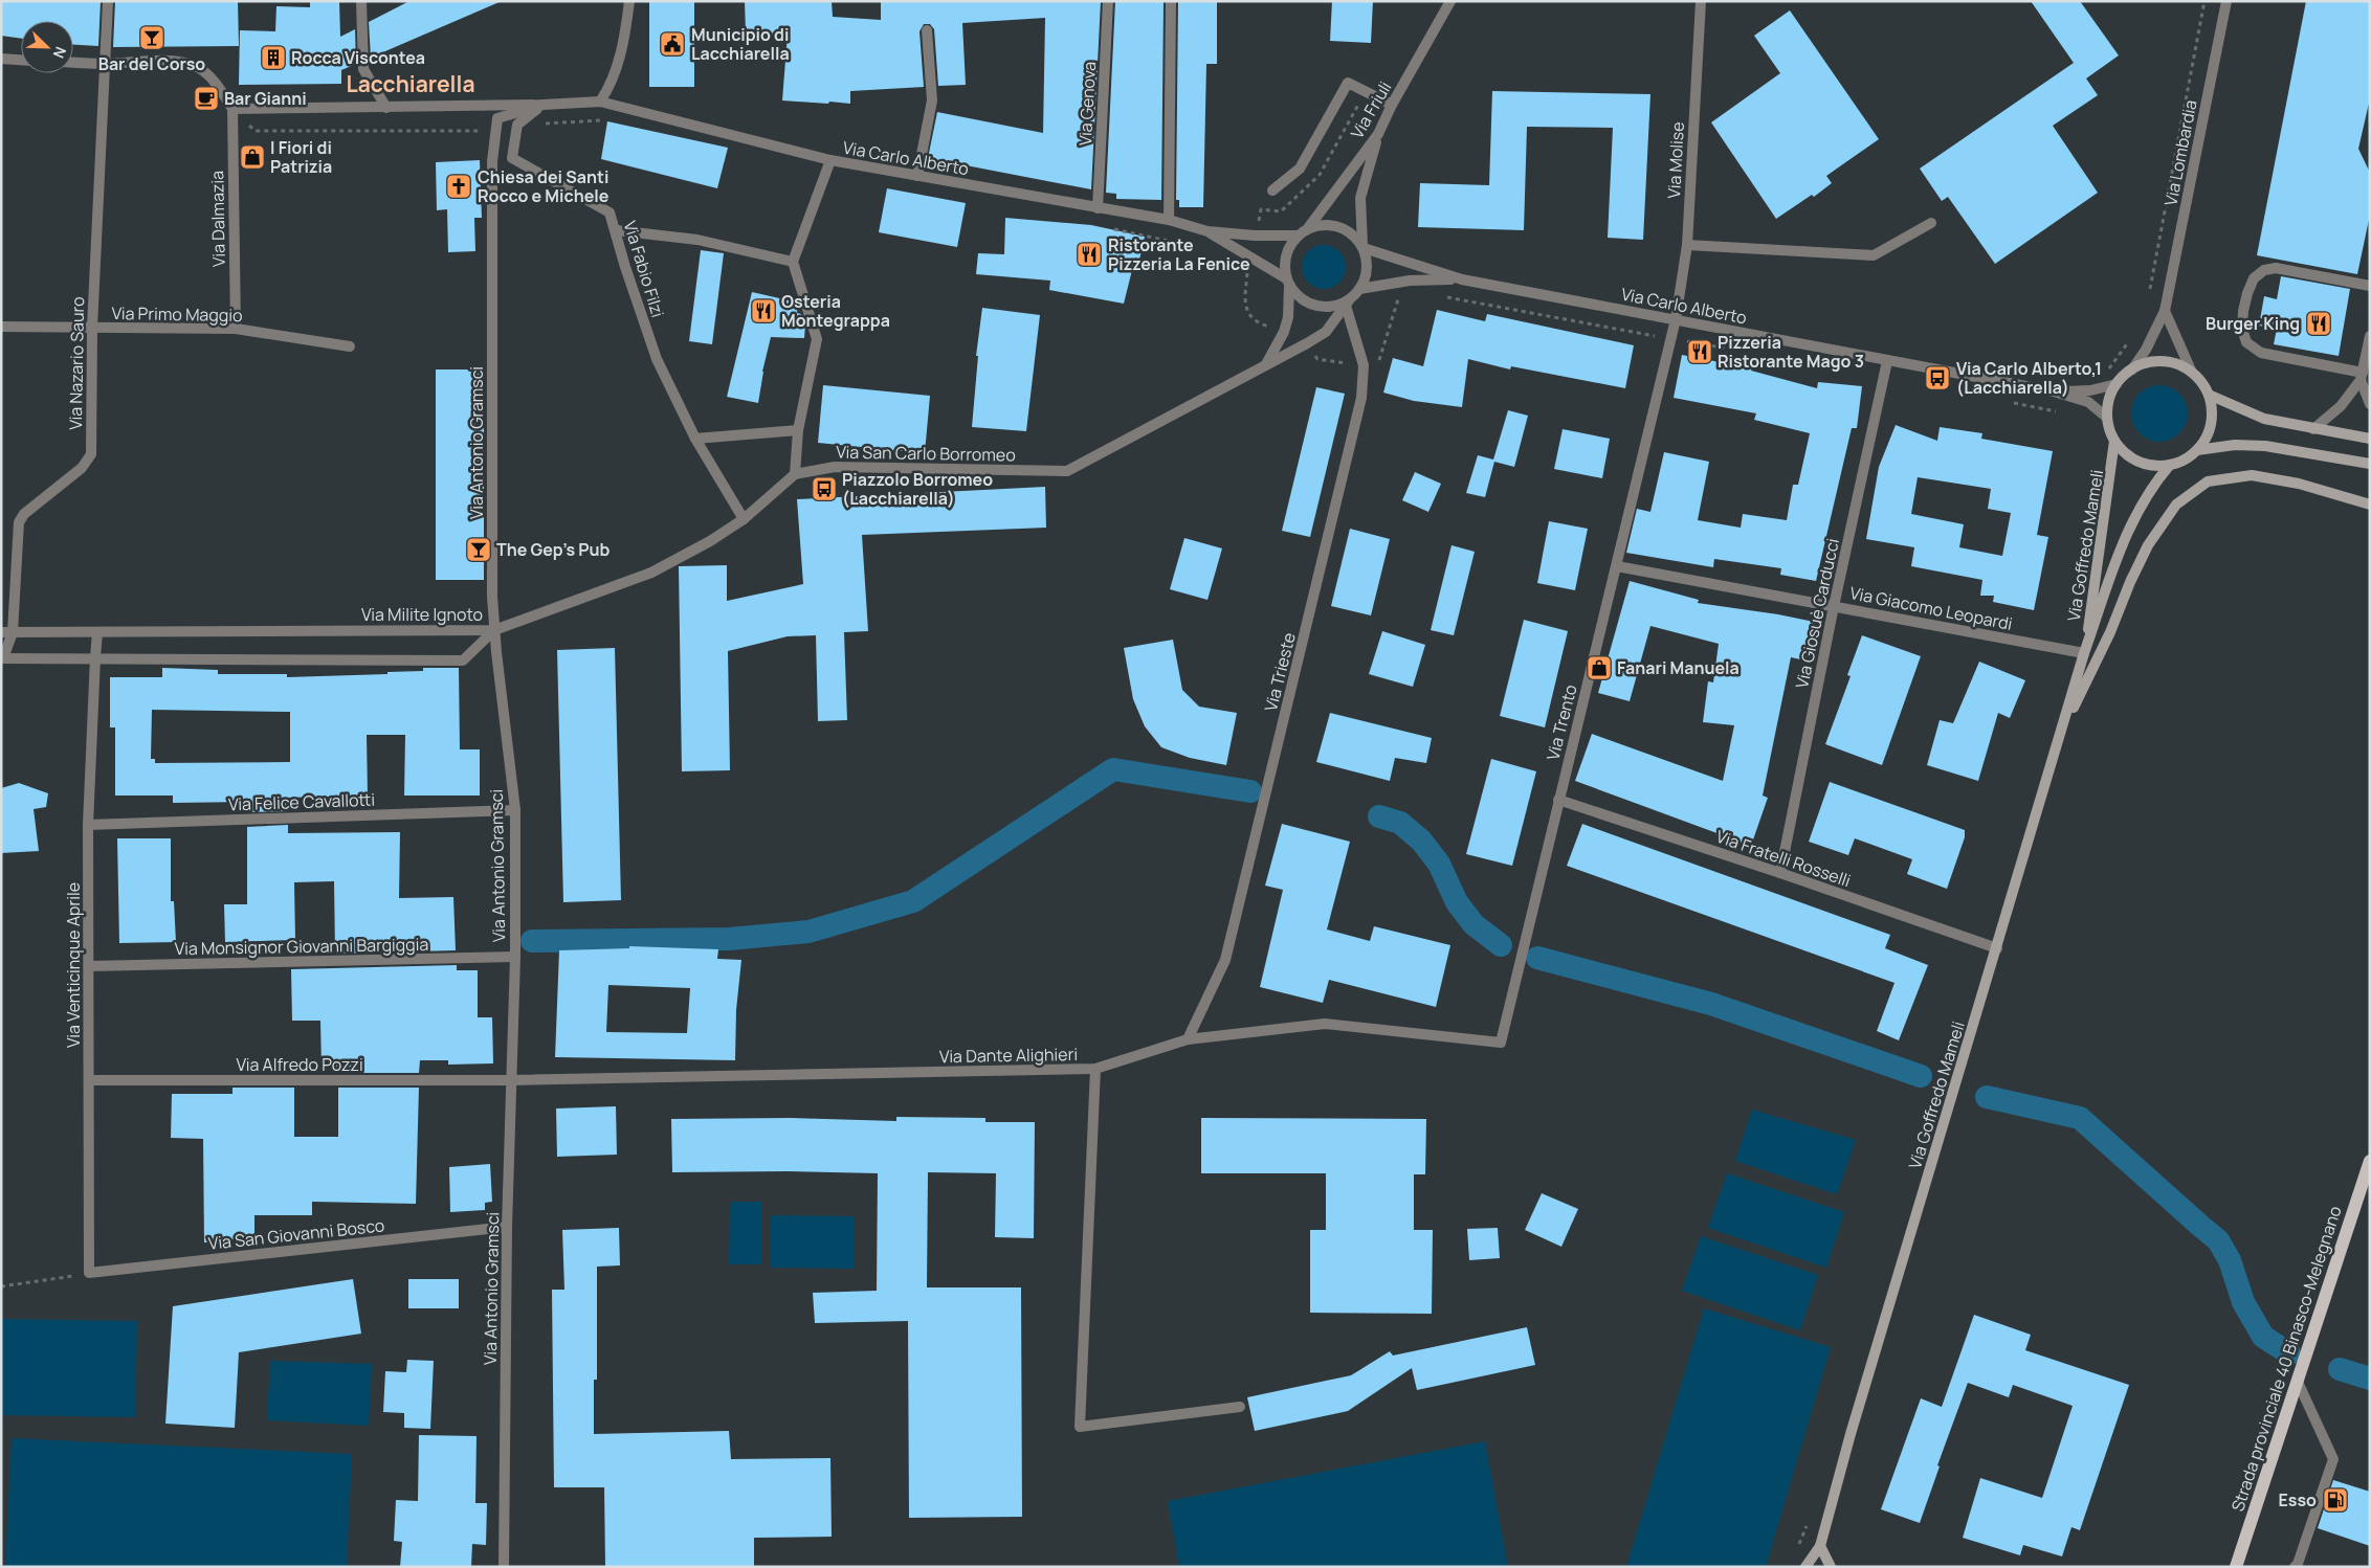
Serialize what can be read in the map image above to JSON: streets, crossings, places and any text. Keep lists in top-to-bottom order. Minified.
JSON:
{"streets":{"main road":["Strada provinciale 40 Binasco-Melegnano"],"street":["Via Genova","Via Friuli","Via Lombardia","Via Carlo Alberto","Via Molise","Via Dalmazia","Via Fabio Filzi","Via Primo Maggio","Via Nazario Sauro","Via Antonio Gramsci","Via San Carlo Borromeo","Via Goffredo Mameli","Via Giacomo Leopardi","Via Giosuè Carducci","Via Milite Ignoto","Via Trieste","Via Trento","Via Felice Cavallotti","Via Fratelli Rosselli","Via Monsignor Giovanni Bargiggia","Via Venticinque Aprile","Via Dante Alighieri","Via Alfredo Pozzi","Via San Giovanni Bosco"]},"crossings":[["Via Genova","Via Carlo Alberto"],["Via Friuli","Via Carlo Alberto"],["Via Friuli","Via San Carlo Borromeo"],["Via Friuli","Via Trieste"],["Via Lombardia","Via Carlo Alberto"],["Via Lombardia","Via Goffredo Mameli"],["Via Carlo Alberto","Via Molise"],["Via Carlo Alberto","Via Fabio Filzi"],["Via Carlo Alberto","Via San Carlo Borromeo"],["Via Carlo Alberto","Via Goffredo Mameli"],["Via Carlo Alberto","Via Giosuè Carducci"],["Via Carlo Alberto","Via Trieste"],["Via Carlo Alberto","Via Trento"],["Via Molise","Via Trento"],["Via Dalmazia","Via Primo Maggio"],["Via Primo Maggio","Via Nazario Sauro"],["Via Nazario Sauro","Via Milite Ignoto"],["Via Antonio Gramsci","Via Milite Ignoto"],["Via Antonio Gramsci","Via Felice Cavallotti"],["Via Antonio Gramsci","Via Monsignor Giovanni Bargiggia"],["Via Antonio Gramsci","Via Dante Alighieri"],["Via Antonio Gramsci","Via Alfredo Pozzi"],["Via Antonio Gramsci","Via San Giovanni Bosco"],["Via San Carlo Borromeo","Via Trieste"],["Via Goffredo Mameli","Via Giacomo Leopardi"],["Via Goffredo Mameli","Via Fratelli Rosselli"],["Via Giacomo Leopardi","Via Giosuè Carducci"],["Via Giacomo Leopardi","Via Trento"],["Via Giosuè Carducci","Via Fratelli Rosselli"],["Via Milite Ignoto","Via Venticinque Aprile"],["Via Trieste","Via Dante Alighieri"],["Via Trento","Via Fratelli Rosselli"],["Via Trento","Via Dante Alighieri"],["Via Felice Cavallotti","Via Venticinque Aprile"],["Via Monsignor Giovanni Bargiggia","Via Venticinque Aprile"],["Via Venticinque Aprile","Via Alfredo Pozzi"],["Via Venticinque Aprile","Via San Giovanni Bosco"],["Via Dante Alighieri","Via Alfredo Pozzi"]],"districts":["Lacchiarella"],"places":{"bar":["Bar del Corso","The Gep's Pub"],"public building":["Municipio di Lacchiarella"],"building":["Rocca Viscontea"],"cafe":["Bar Gianni"],"shop":["I Fiori di Patrizia","Fanari Manuela"],"church":["Chiesa dei Santi Rocco e Michele"],"restaurant":["Ristorante Pizzeria La Fenice","Osteria Montegrappa","Burger King","Pizzeria Ristorante Mago 3"],"bus stop":["Via Carlo Alberto,1 (Lacchiarella)","Piazzolo Borromeo (Lacchiarella)"],"fuel station":["Esso"]},"north":"bottom right"}
